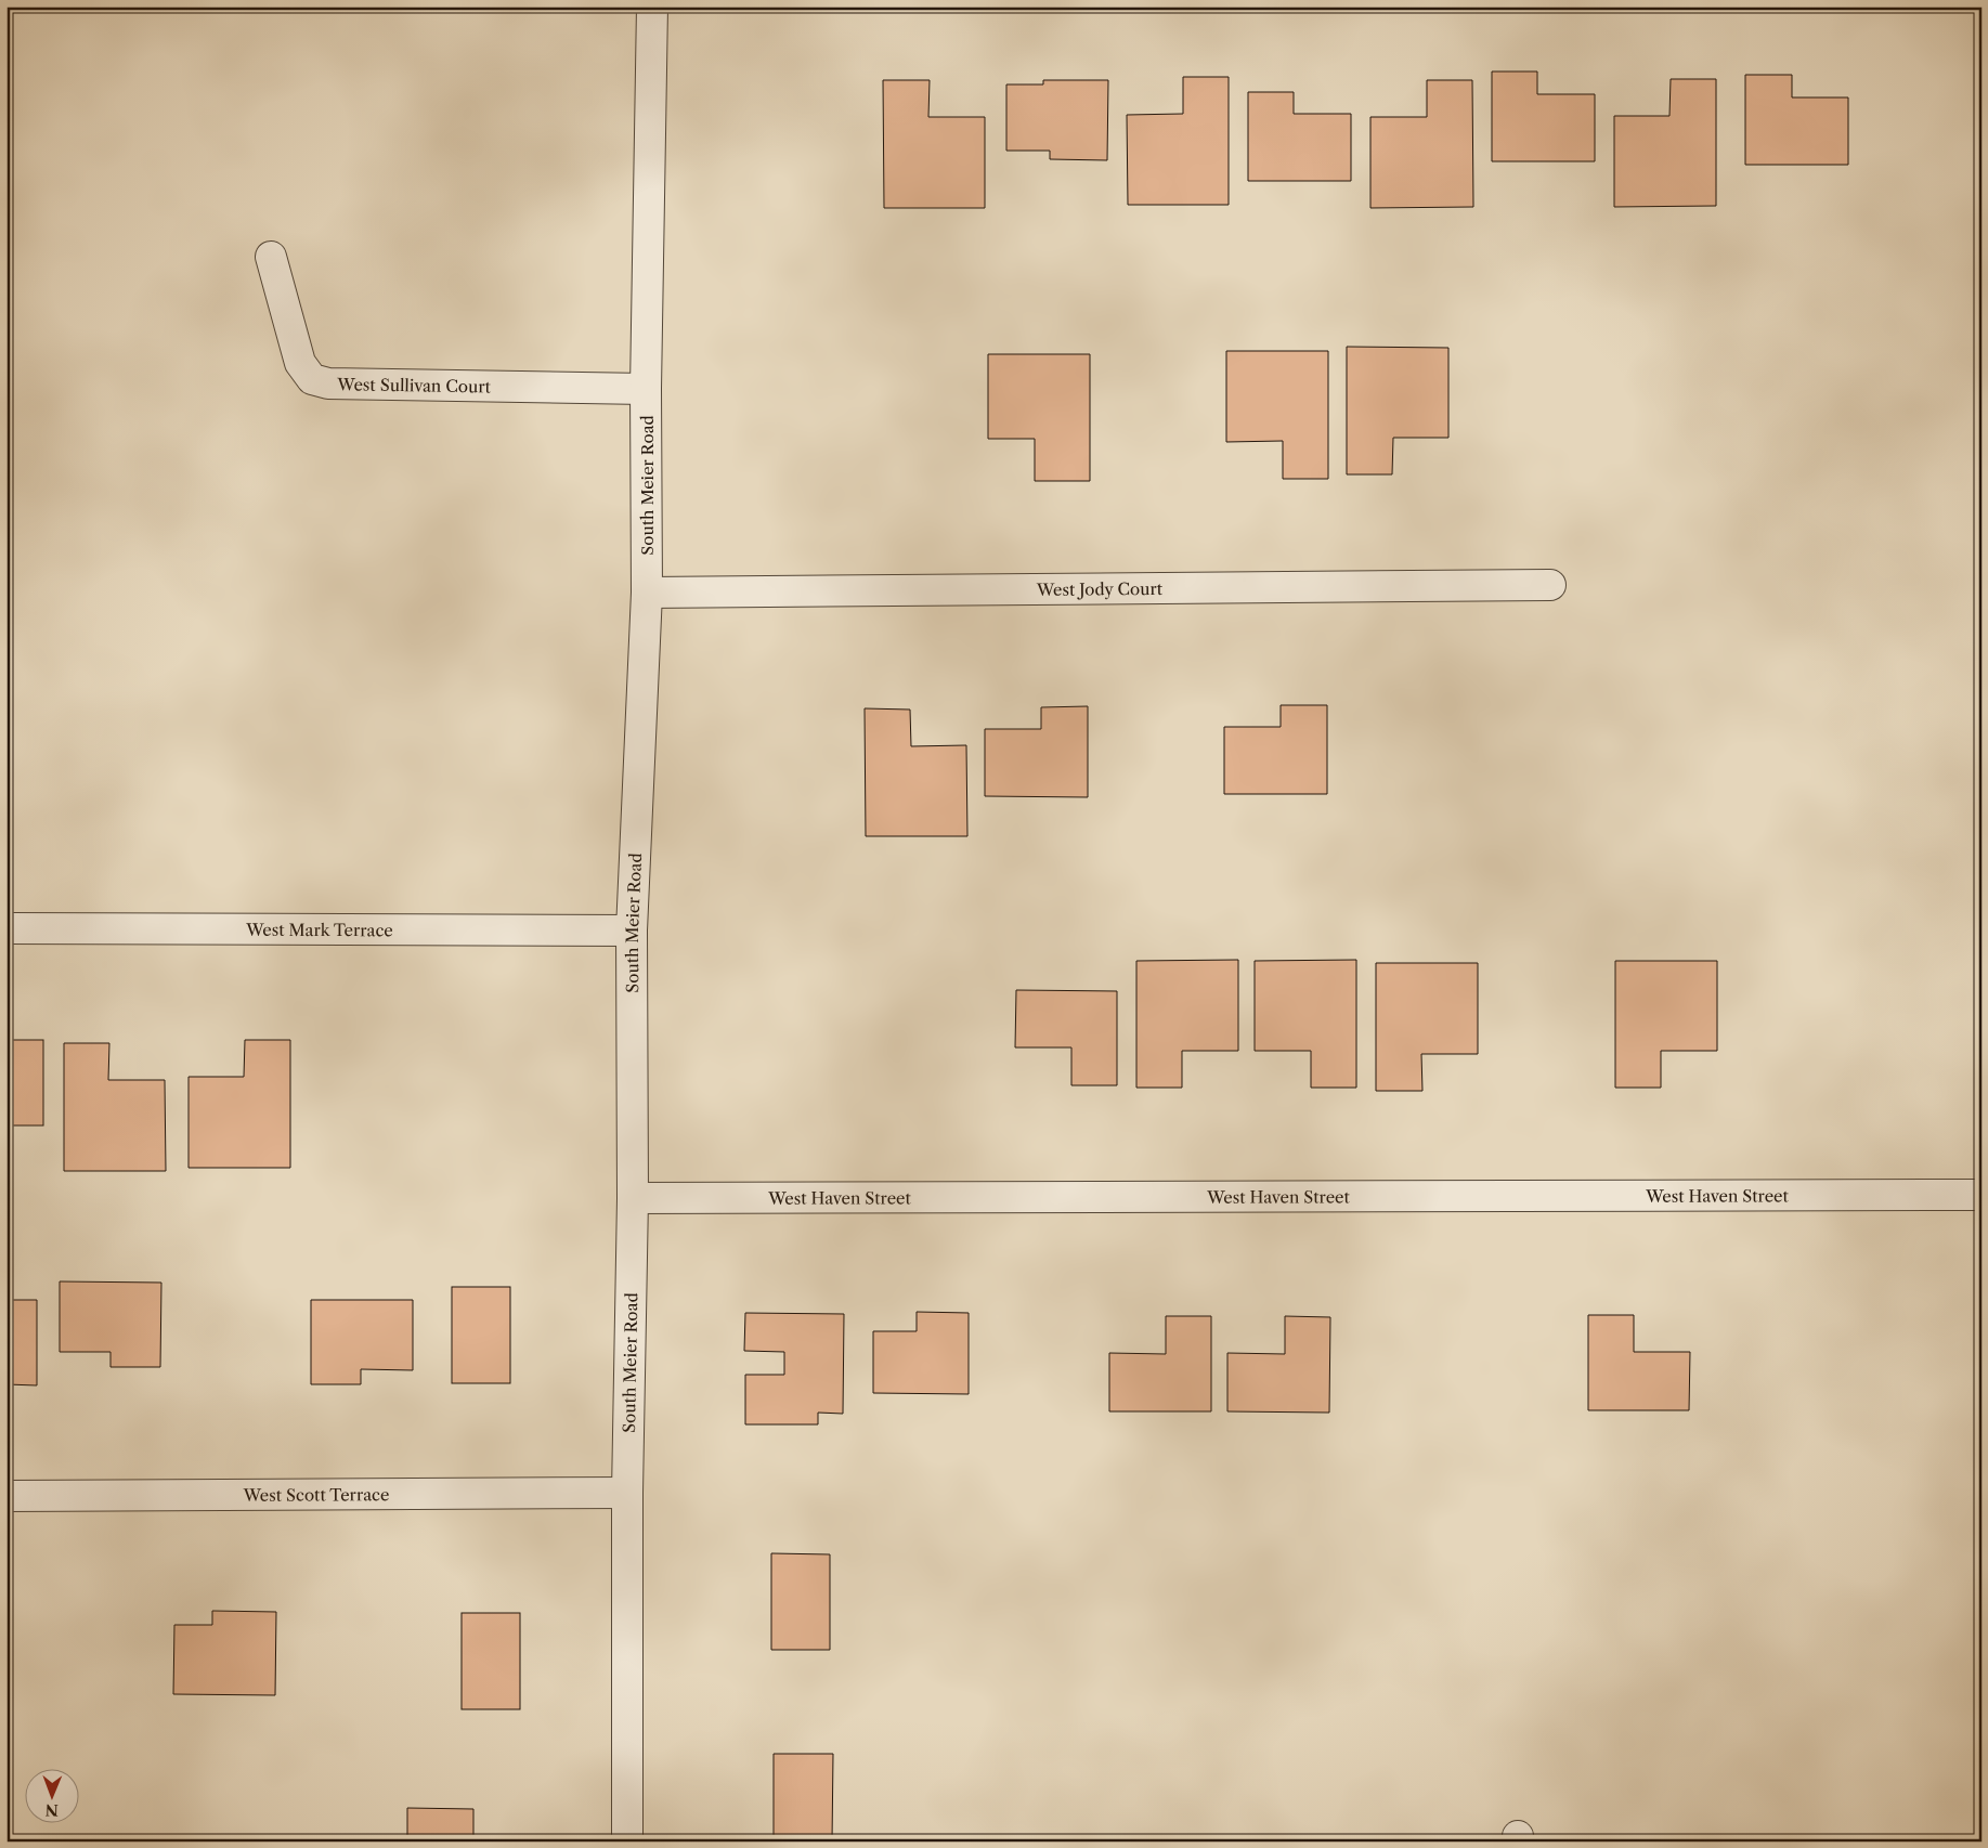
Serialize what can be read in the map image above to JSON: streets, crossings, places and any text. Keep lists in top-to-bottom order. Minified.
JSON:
{"streets":{"street":["West Sullivan Court","South Meier Road","West Jody Court","West Mark Terrace","West Haven Street","West Scott Terrace"]},"crossings":[["West Sullivan Court","South Meier Road"],["South Meier Road","West Jody Court"],["South Meier Road","West Mark Terrace"],["South Meier Road","West Haven Street"],["South Meier Road","West Scott Terrace"]],"north":"bottom"}
